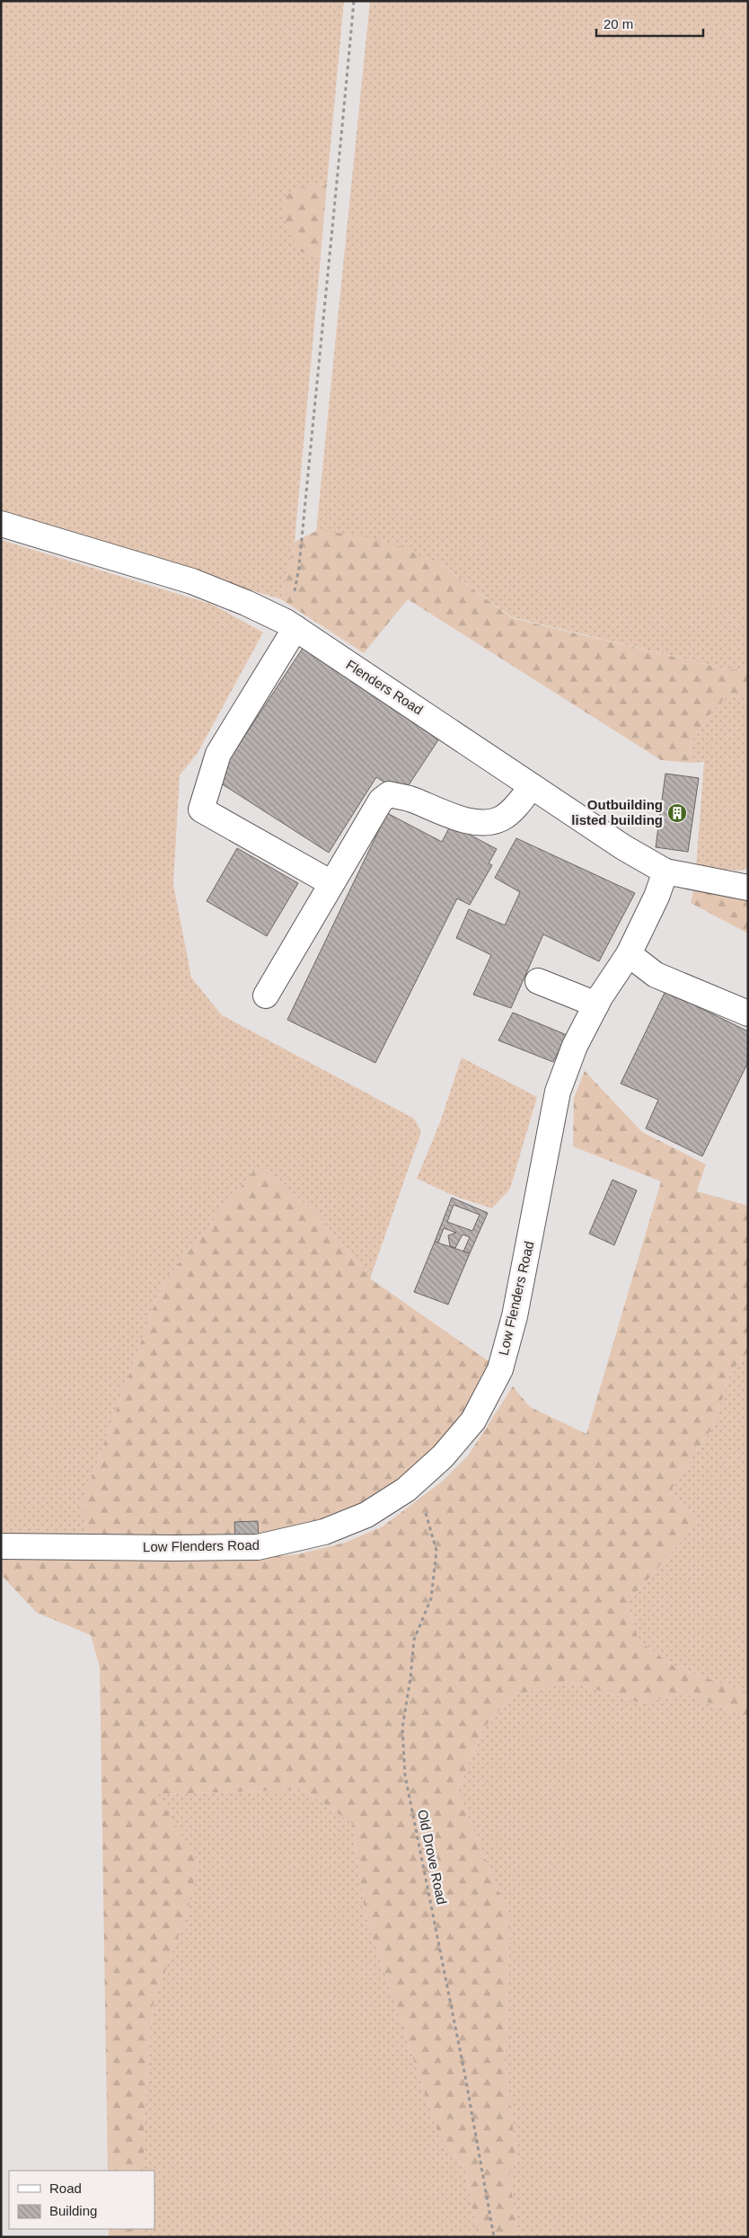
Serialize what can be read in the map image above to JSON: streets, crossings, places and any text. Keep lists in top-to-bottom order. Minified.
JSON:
{"streets":{"street":["Flenders Road","Low Flenders Road"],"path":["Old Drove Road"]},"crossings":[["Flenders Road","Low Flenders Road"],["Low Flenders Road","Old Drove Road"]],"places":{"building":["Outbuilding listed building"]},"legend":["Road","Building"],"scale_bar":"20 m"}
